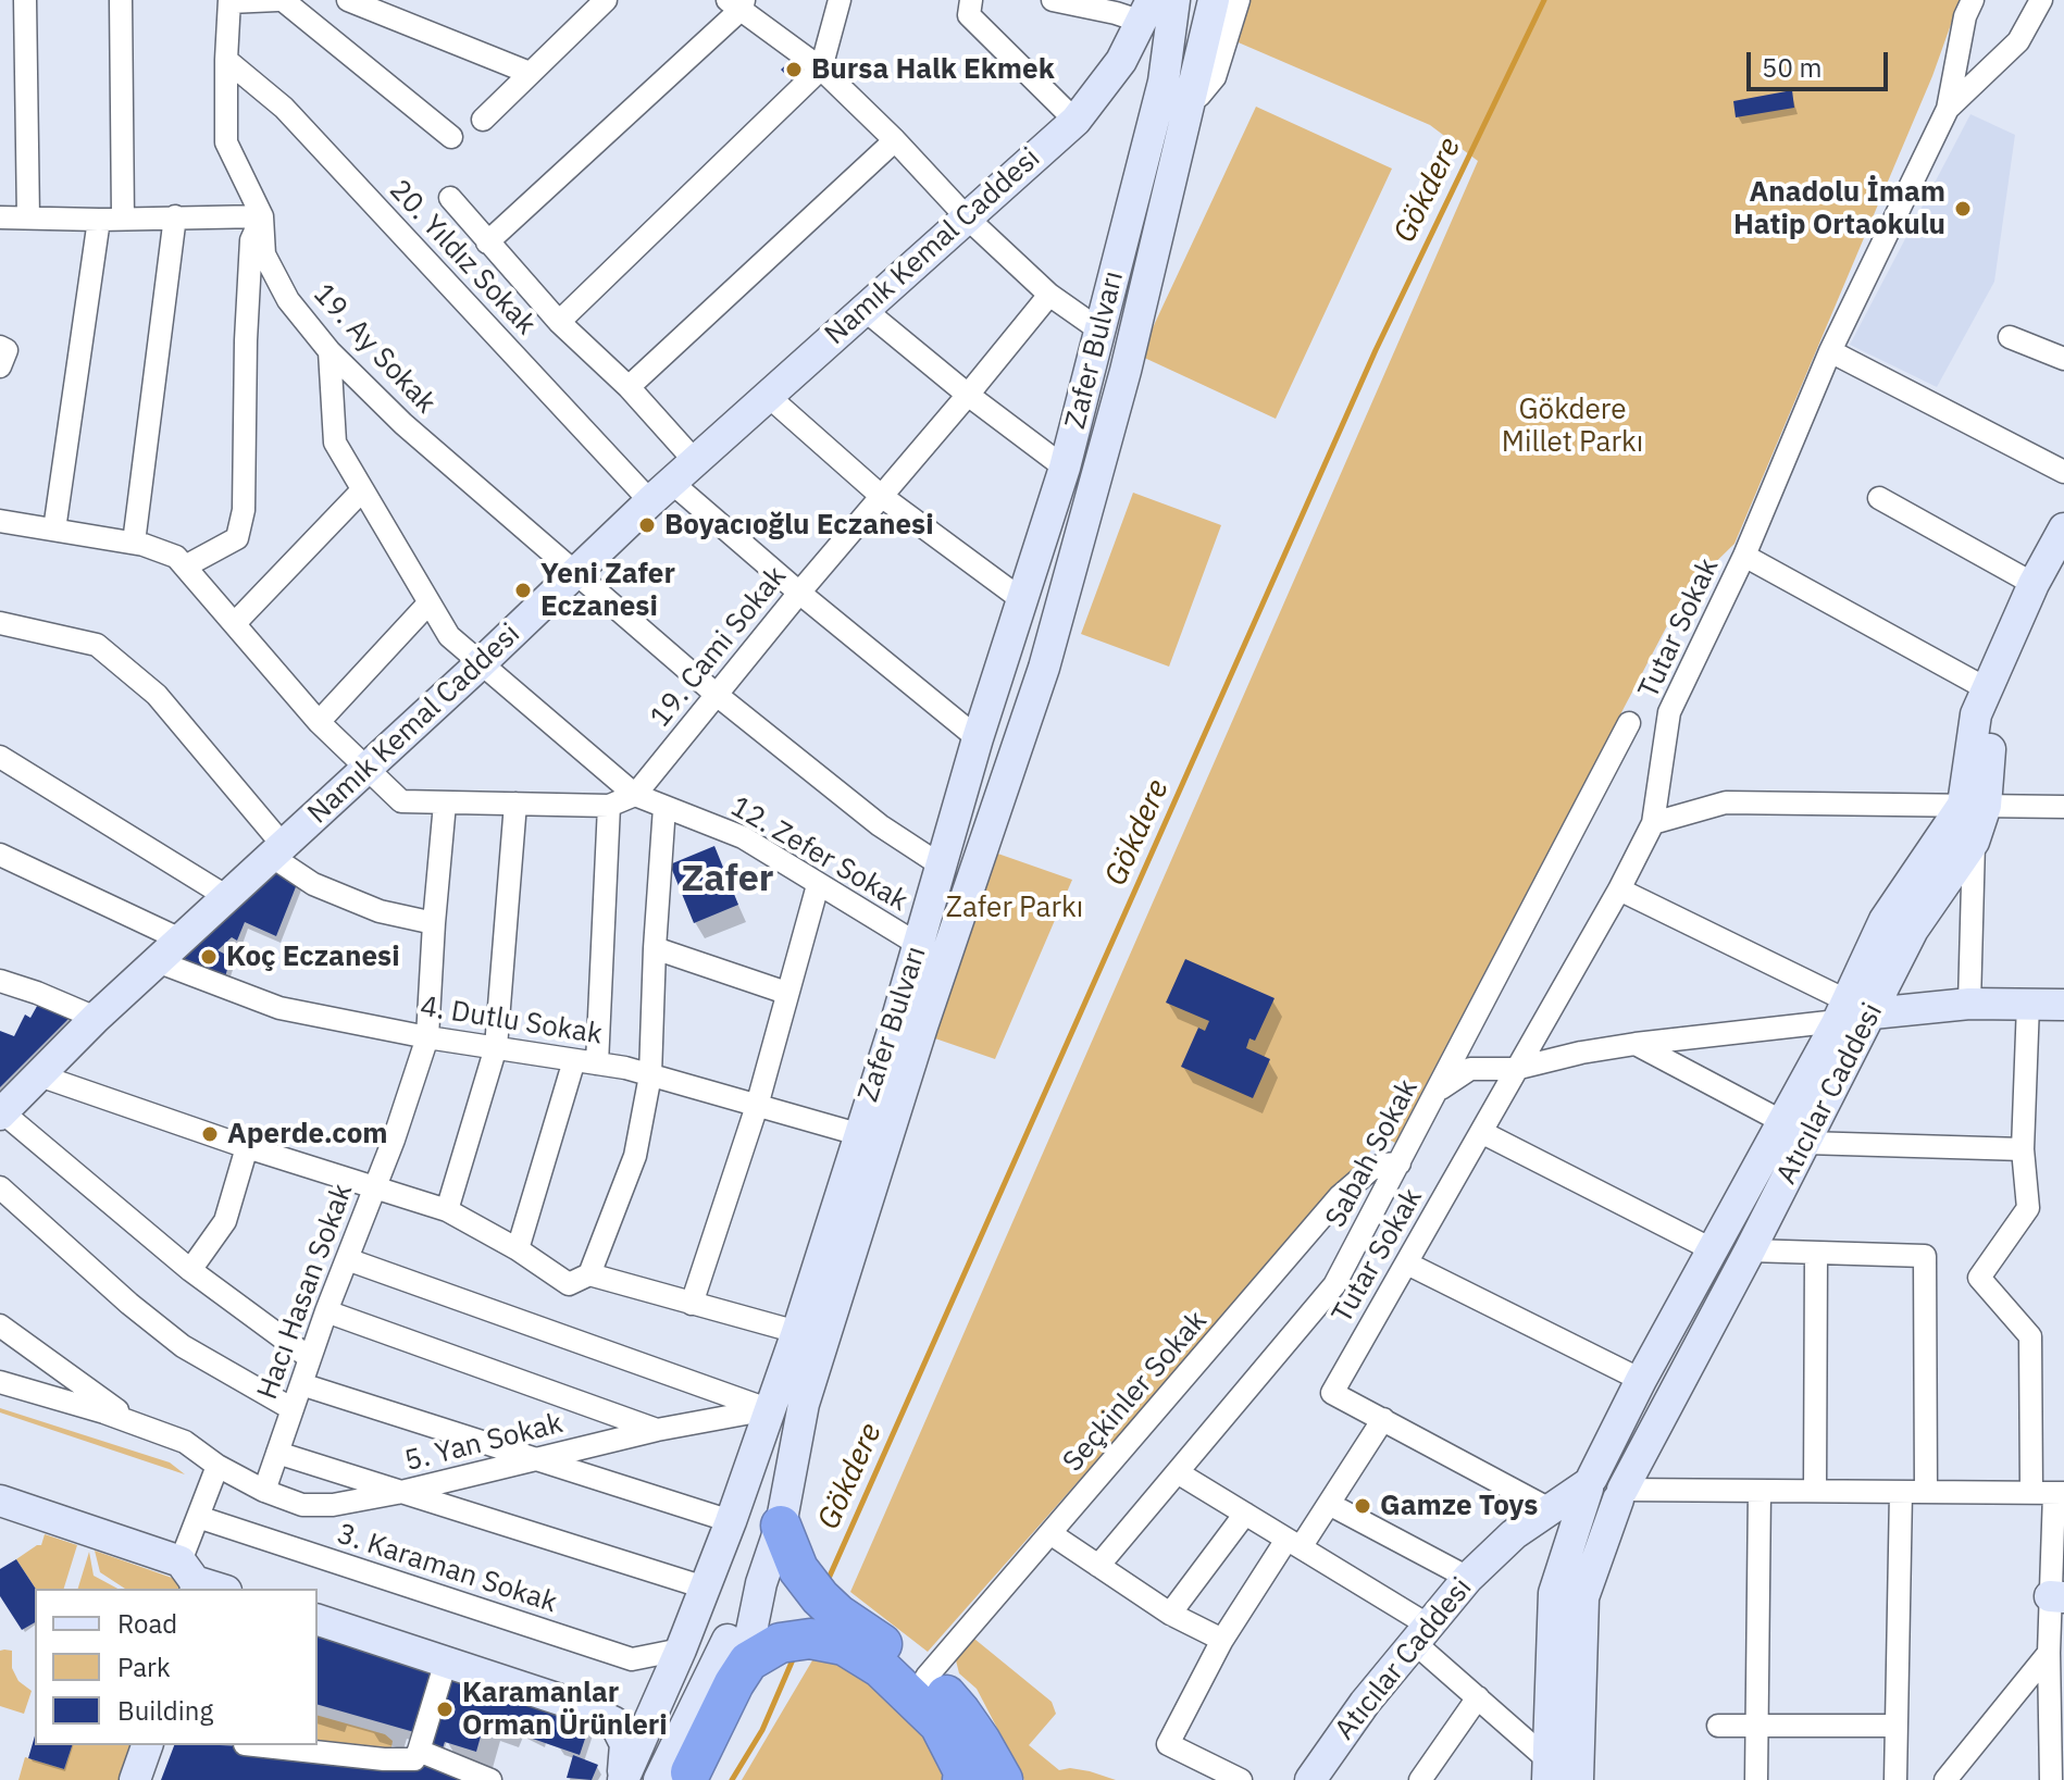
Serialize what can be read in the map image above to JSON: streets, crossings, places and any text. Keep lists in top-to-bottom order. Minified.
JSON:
{"streets":{"main road":["Namık Kemal Caddesi","Zafer Bulvarı","Atıcılar Caddesi"],"street":["20. Yıldız Sokak","19. Ay Sokak","Tutar Sokak","19. Cami Sokak","12. Zefer Sokak","4. Dutlu Sokak","Sabah Sokak","Hacı Hasan Sokak","Seçkinler Sokak","5. Yan Sokak","3. Karaman Sokak"]},"crossings":[["Namık Kemal Caddesi","20. Yıldız Sokak"],["Namık Kemal Caddesi","19. Ay Sokak"],["Namık Kemal Caddesi","12. Zefer Sokak"],["Namık Kemal Caddesi","4. Dutlu Sokak"],["20. Yıldız Sokak","19. Ay Sokak"],["20. Yıldız Sokak","Zafer Bulvarı"],["20. Yıldız Sokak","19. Cami Sokak"],["19. Ay Sokak","Zafer Bulvarı"],["19. Ay Sokak","19. Cami Sokak"],["19. Ay Sokak","12. Zefer Sokak"],["Zafer Bulvarı","12. Zefer Sokak"],["Zafer Bulvarı","4. Dutlu Sokak"],["Zafer Bulvarı","5. Yan Sokak"],["Zafer Bulvarı","3. Karaman Sokak"],["19. Cami Sokak","12. Zefer Sokak"],["4. Dutlu Sokak","Hacı Hasan Sokak"],["Sabah Sokak","Seçkinler Sokak"],["Hacı Hasan Sokak","5. Yan Sokak"]],"districts":["Zafer"],"water":["Gökdere"],"parks":["Gökdere Millet Parkı","Zafer Parkı"],"places":["Bursa Halk Ekmek","Anadolu İmam Hatip Ortaokulu","Boyacıoğlu Eczanesi","Yeni Zafer Eczanesi","Koç Eczanesi","Aperde.com","Gamze Toys","Karamanlar Orman Ürünleri"],"legend":["Road","Park","Building"],"scale_bar":"50 m"}
